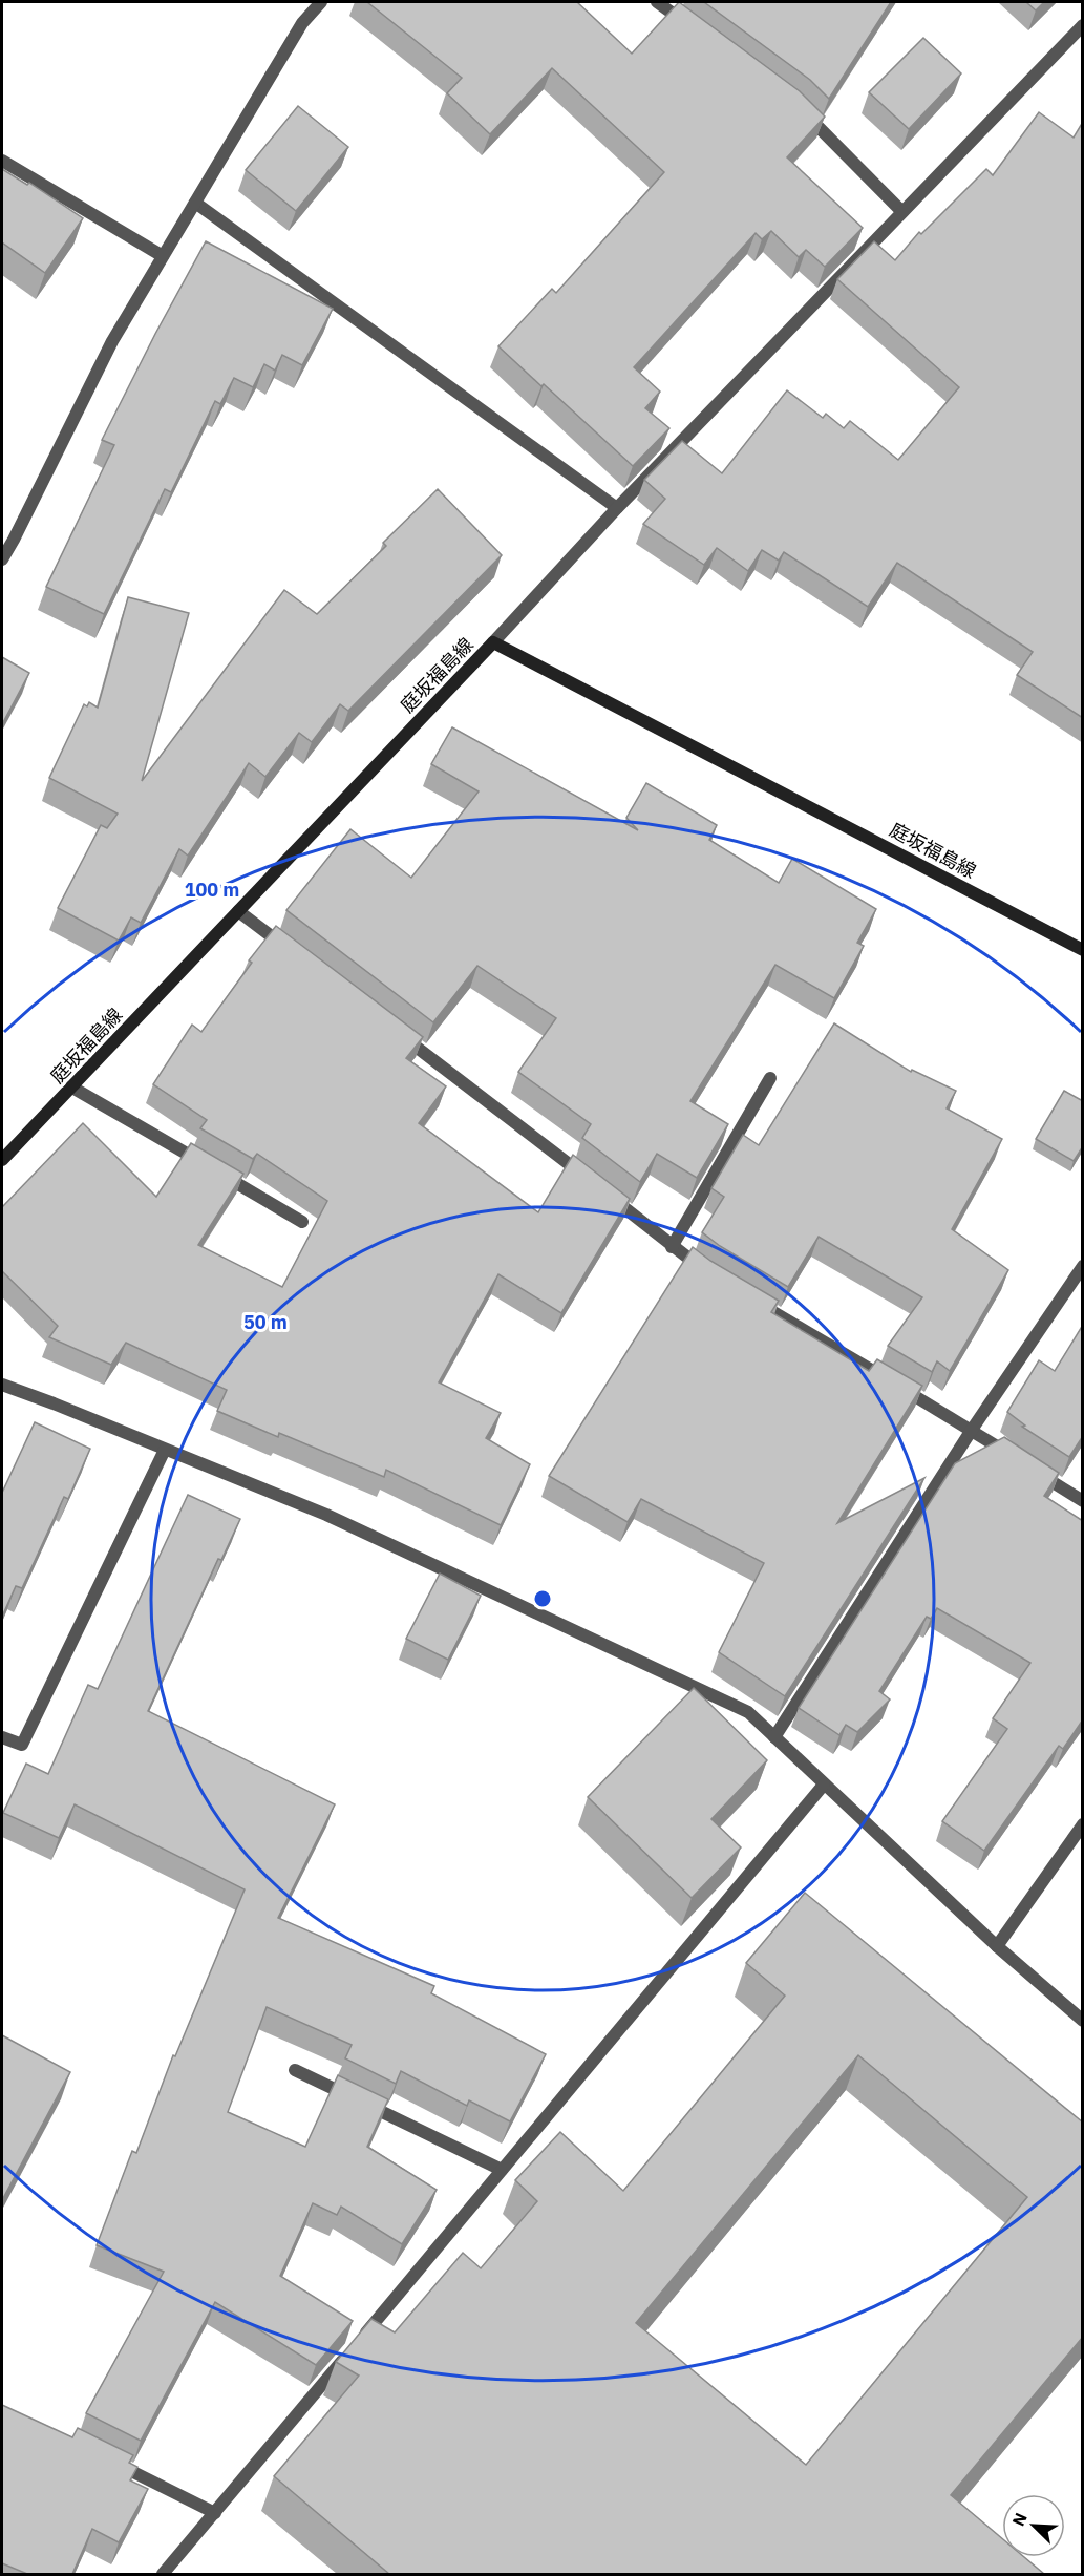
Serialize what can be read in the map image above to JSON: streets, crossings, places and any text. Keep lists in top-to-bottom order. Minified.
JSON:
{"streets":{"main road":["庭坂福島線"]},"north":"top left","rings":["100 m","50 m"]}
